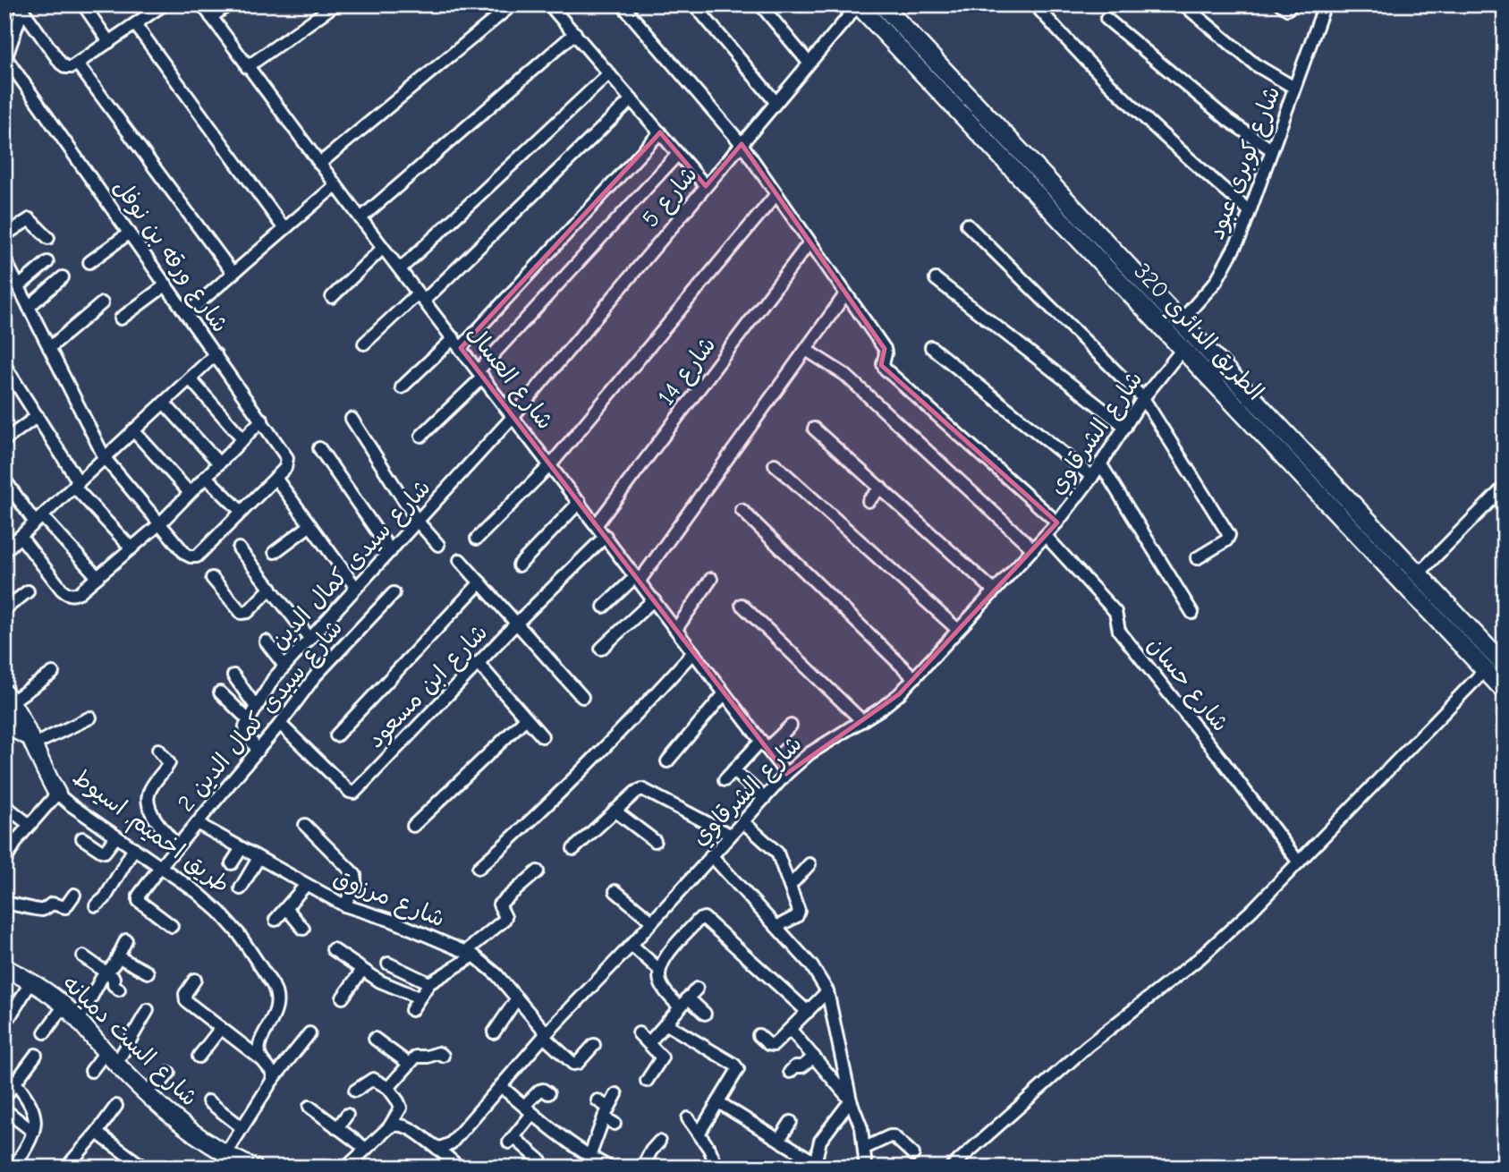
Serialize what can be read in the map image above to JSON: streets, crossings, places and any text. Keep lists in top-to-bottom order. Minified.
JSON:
{"streets":{"main road":["الطريق الدائري 320"],"street":["شارع كوبرى عبود","شارع 5","شارع ورقه بن نوفل","شارع 14","شارع العسال","شارع الشرقاوي","شارع سيدى كمال الدين","شارع حسان","شارع ابن مسعود","شارع سيدى كمال الدين 2","طريق اخميم, اسيوط","شارع مرزوق","شارع الست دميانه"]},"crossings":[["شارع كوبرى عبود","الطريق الدائري 320"],["شارع 5","الطريق الدائري 320"],["شارع 5","شارع العسال"],["شارع 5","شارع سيدى كمال الدين"],["الطريق الدائري 320","شارع الشرقاوي"],["شارع 14","شارع العسال"],["شارع العسال","شارع الشرقاوي"],["شارع العسال","شارع سيدى كمال الدين"],["شارع العسال","شارع ابن مسعود"],["شارع الشرقاوي","شارع حسان"],["شارع الشرقاوي","شارع مرزوق"],["شارع ابن مسعود","شارع سيدى كمال الدين 2"],["شارع سيدى كمال الدين 2","طريق اخميم, اسيوط"],["شارع سيدى كمال الدين 2","شارع مرزوق"]]}
